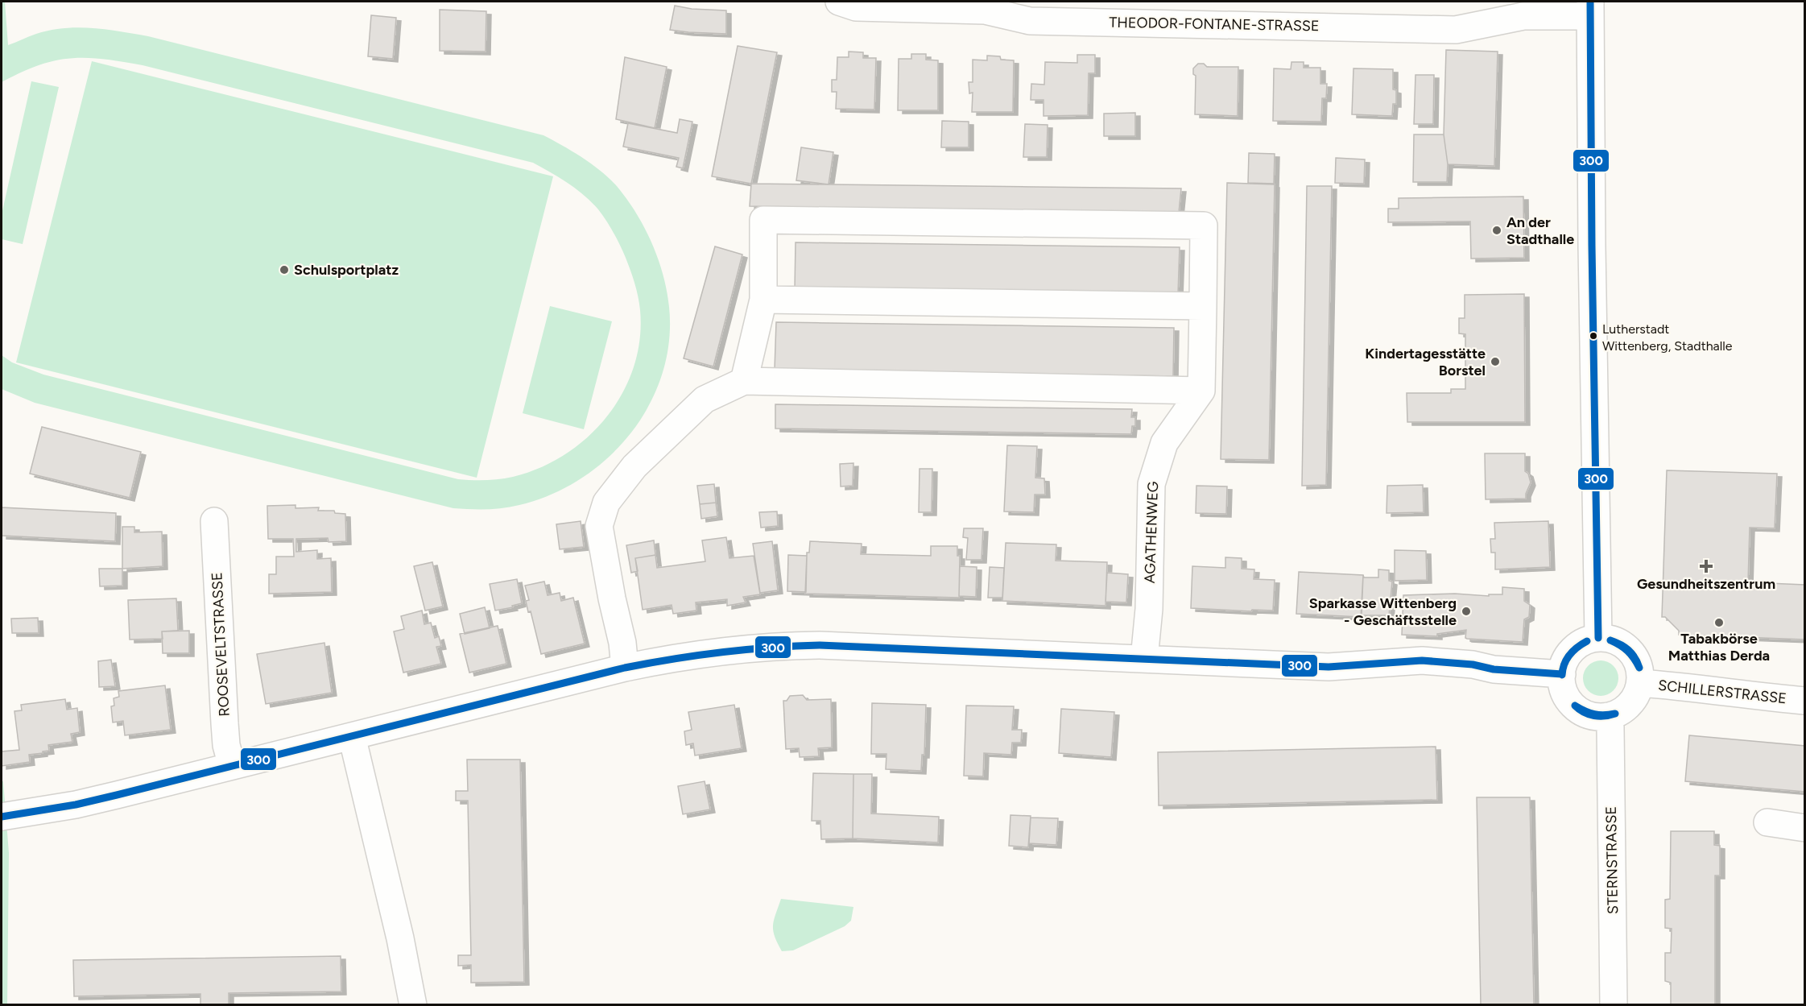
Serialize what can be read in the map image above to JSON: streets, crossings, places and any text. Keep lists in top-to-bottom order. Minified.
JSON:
{"streets":{"street":["THEODOR-FONTANE-STRASSE","AGATHENWEG","ROOSEVELTSTRASSE","SCHILLERSTRASSE","STERNSTRASSE"]},"crossings":[["SCHILLERSTRASSE","STERNSTRASSE"]],"places":{"other":["An der Stadthalle","Schulsportplatz","Lutherstadt Wittenberg, Stadthalle","Kindertagesstätte Borstel","Sparkasse Wittenberg - Geschäftsstelle","Tabakbörse Matthias Derda"],"health":["Gesundheitszentrum"]},"lines":["transit line 300"]}
